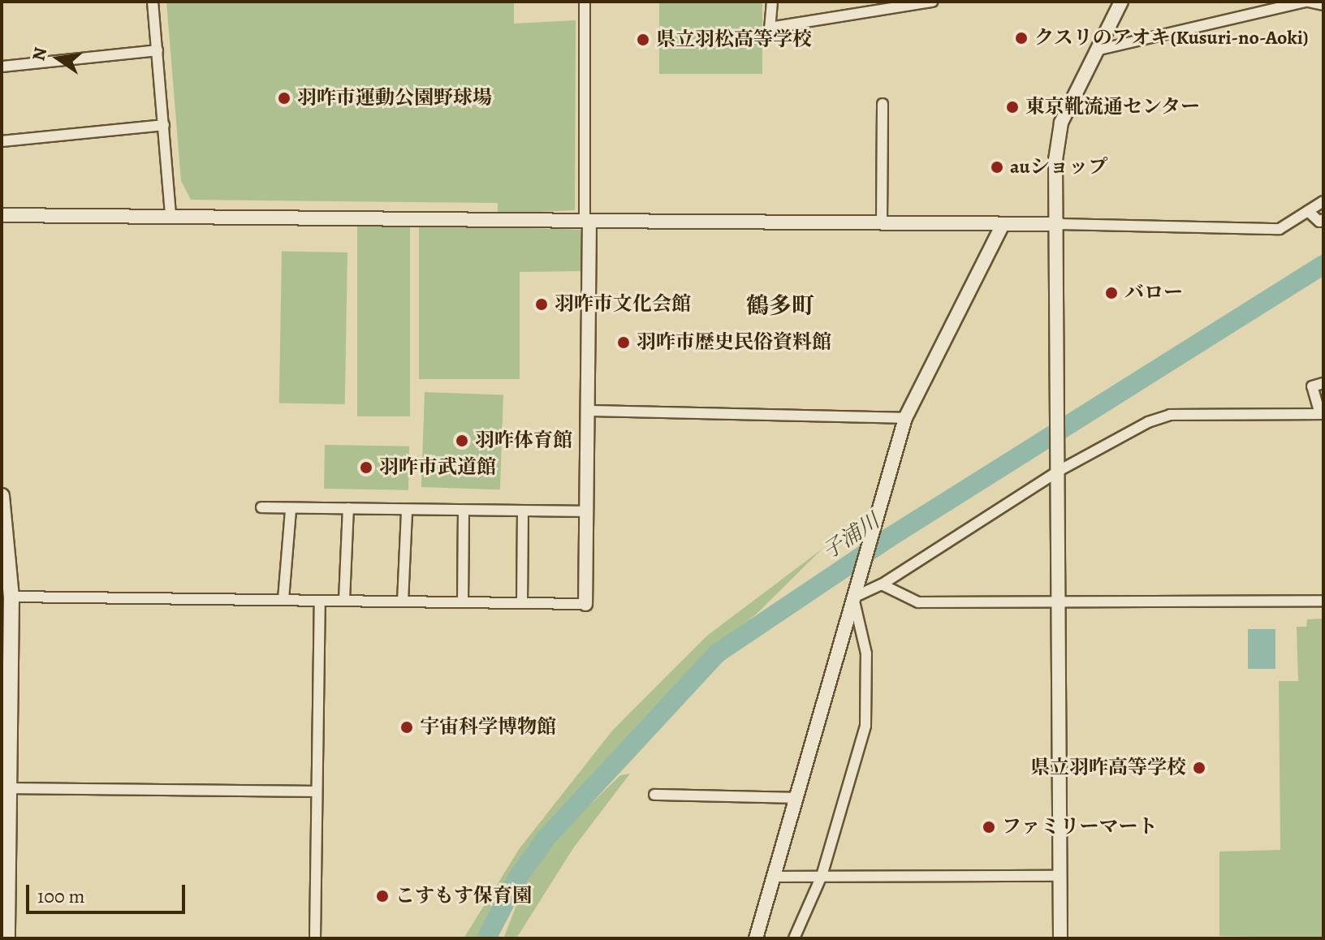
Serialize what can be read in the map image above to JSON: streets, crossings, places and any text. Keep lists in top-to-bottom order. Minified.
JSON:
{"districts":["鶴多町"],"water":["子浦川"],"places":["クスリのアオキ(Kusuri-no-Aoki)","県立羽松高等学校","羽咋市運動公園野球場","東京靴流通センター","auショップ","バロー","羽咋市文化会館","羽咋市歴史民俗資料館","羽咋体育館","羽咋市武道館","宇宙科学博物館","県立羽咋高等学校","ファミリーマート","こすもす保育園"],"scale_bar":"100 m","north":"left"}
